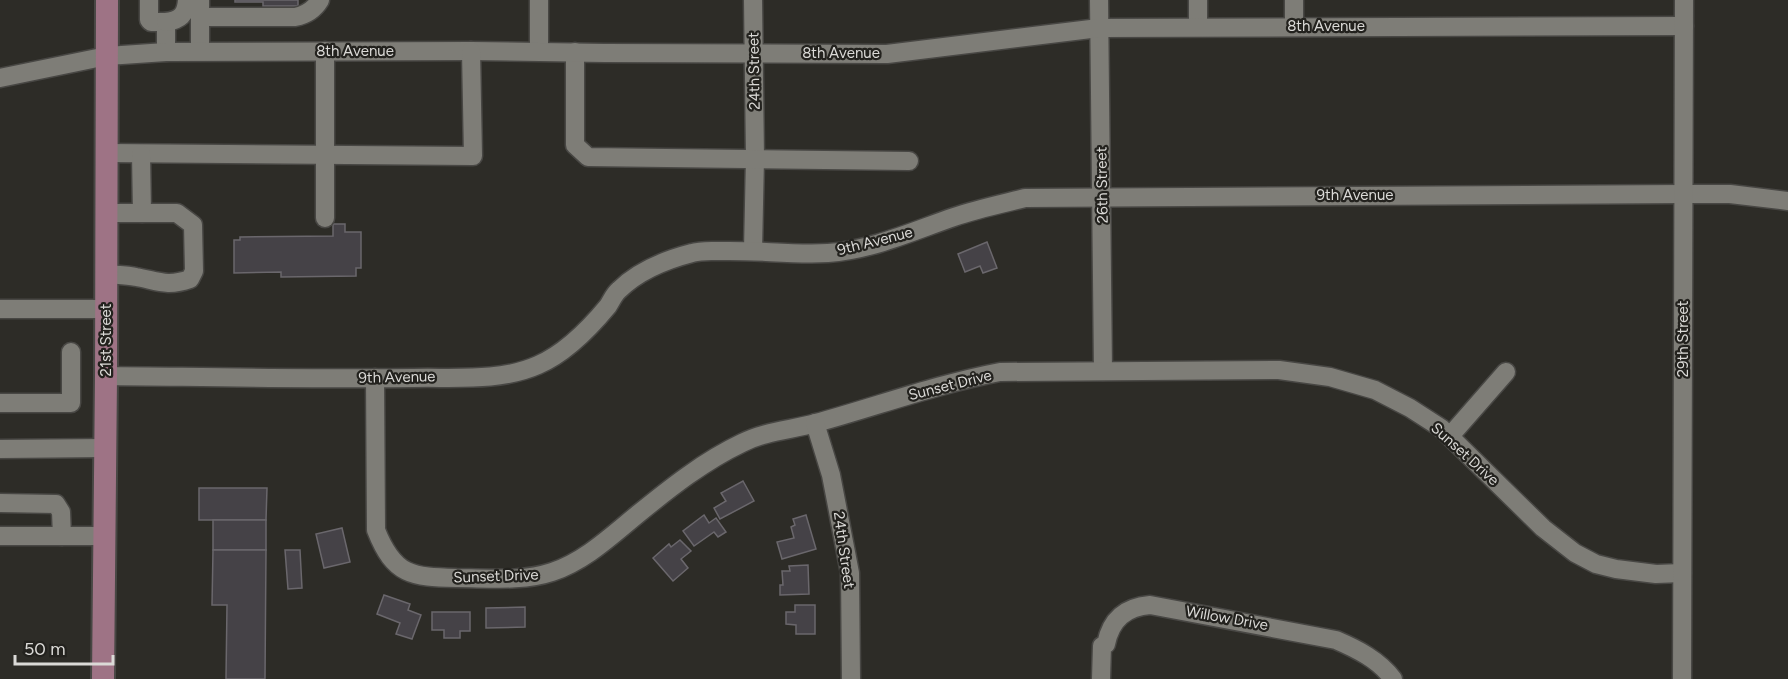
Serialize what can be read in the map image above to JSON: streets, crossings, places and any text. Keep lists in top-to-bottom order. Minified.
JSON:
{"streets":{"main road":["21st Street"],"street":["8th Avenue","24th Street","26th Street","9th Avenue","29th Street","Sunset Drive","Willow Drive"]},"crossings":[["8th Avenue","24th Street"],["8th Avenue","26th Street"],["8th Avenue","29th Street"],["8th Avenue","21st Street"],["24th Street","9th Avenue"],["24th Street","Sunset Drive"],["26th Street","9th Avenue"],["26th Street","Sunset Drive"],["9th Avenue","29th Street"],["9th Avenue","21st Street"],["9th Avenue","Sunset Drive"],["29th Street","Sunset Drive"]],"scale_bar":"50 m"}
